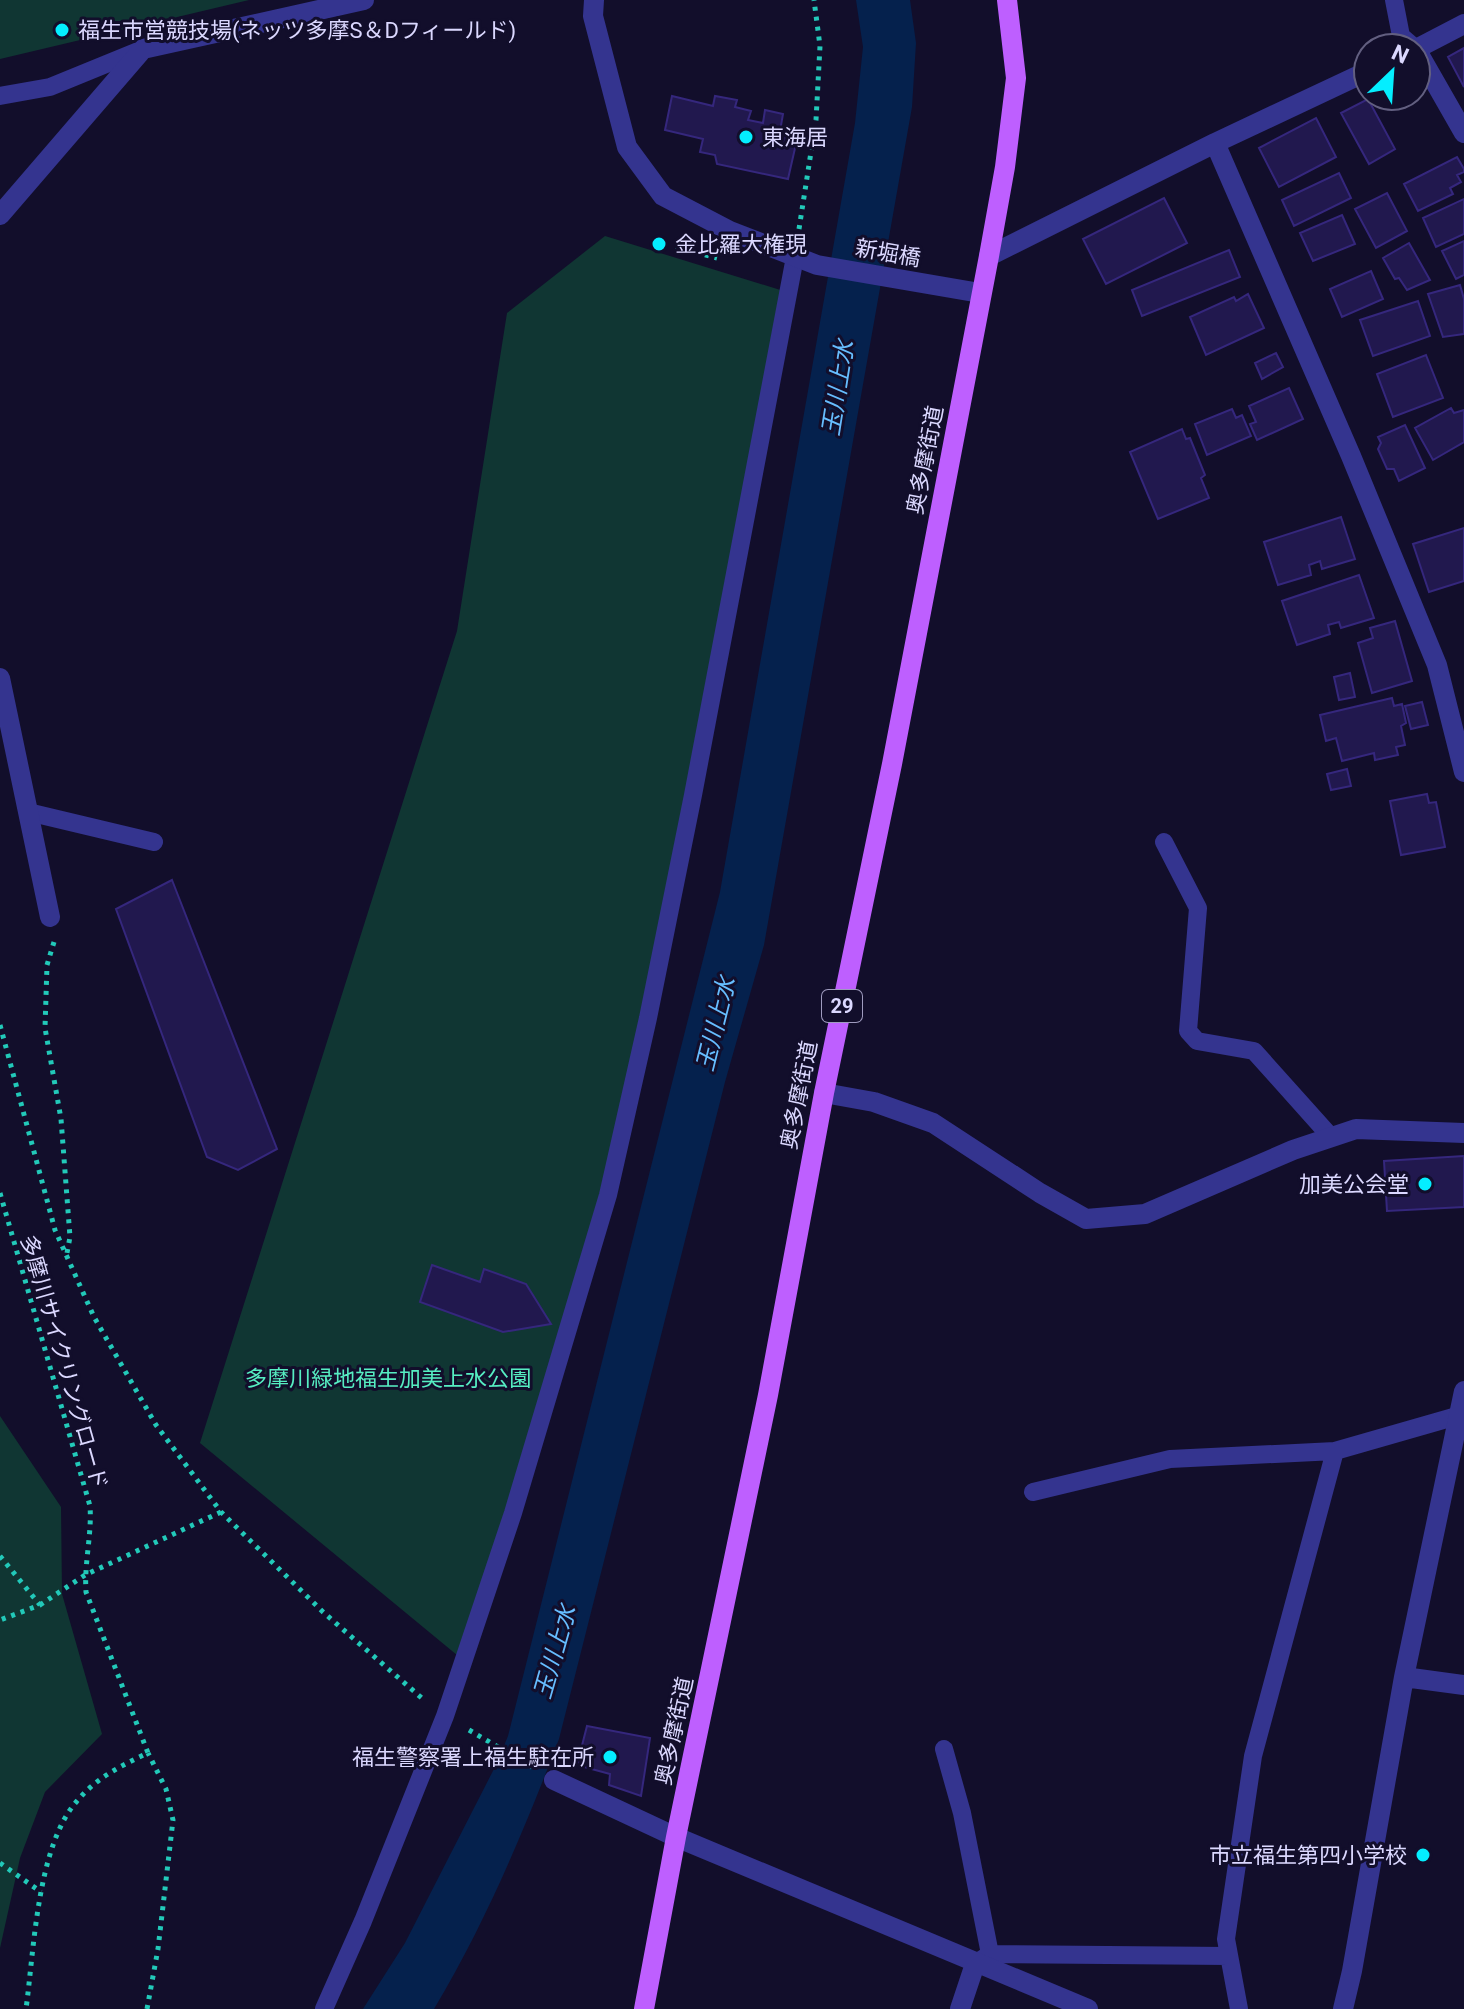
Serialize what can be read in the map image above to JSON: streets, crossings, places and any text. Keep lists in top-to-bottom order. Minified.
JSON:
{"streets":{"main road":["奥多摩街道","29"],"street":["新堀橋"],"path":["多摩川サイクリングロード"]},"crossings":[["新堀橋","奥多摩街道"]],"water":["玉川上水"],"parks":["多摩川緑地福生加美上水公園"],"places":["福生市営競技場(ネッツ多摩S＆Dフィールド)","東海居","金比羅大権現","加美公会堂","福生警察署上福生駐在所","市立福生第四小学校"],"north":"top right"}
